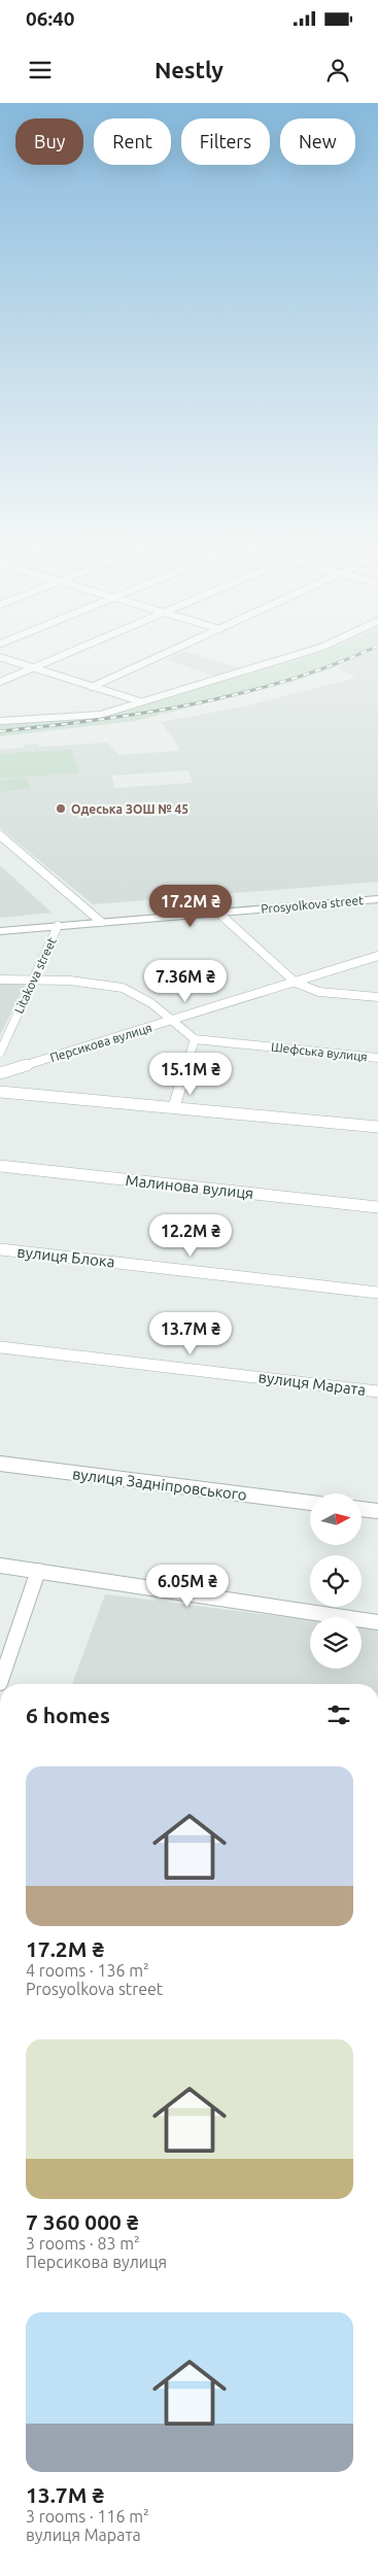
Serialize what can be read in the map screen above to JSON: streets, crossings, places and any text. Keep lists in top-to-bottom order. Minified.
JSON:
{"streets":{"street":["Prosyolkova street","Litakova street","Персикова вулиця","Шефська вулиця","Малинова вулиця","вулиця Блока","вулиця Марата","вулиця Задніпровського"]},"crossings":[["Prosyolkova street","Litakova street"]],"places":["Одеська ЗОШ № 45"],"north":"right","page":{"status":"06:40","header":"Nestly","chip":["Buy","Rent","Filters","New"],"price":["17.2M ₴","7.36M ₴","15.1M ₴","12.2M ₴","13.7M ₴","6.05M ₴"],"heading":"6 homes","list":[{"name":"17.2M ₴","note":"4 rooms · 136 m² · Prosyolkova street"},{"name":"7 360 000 ₴","note":"3 rooms · 83 m² · Персикова вулиця"},{"name":"13.7M ₴","note":"3 rooms · 116 m² · вулиця Марата"}]}}
